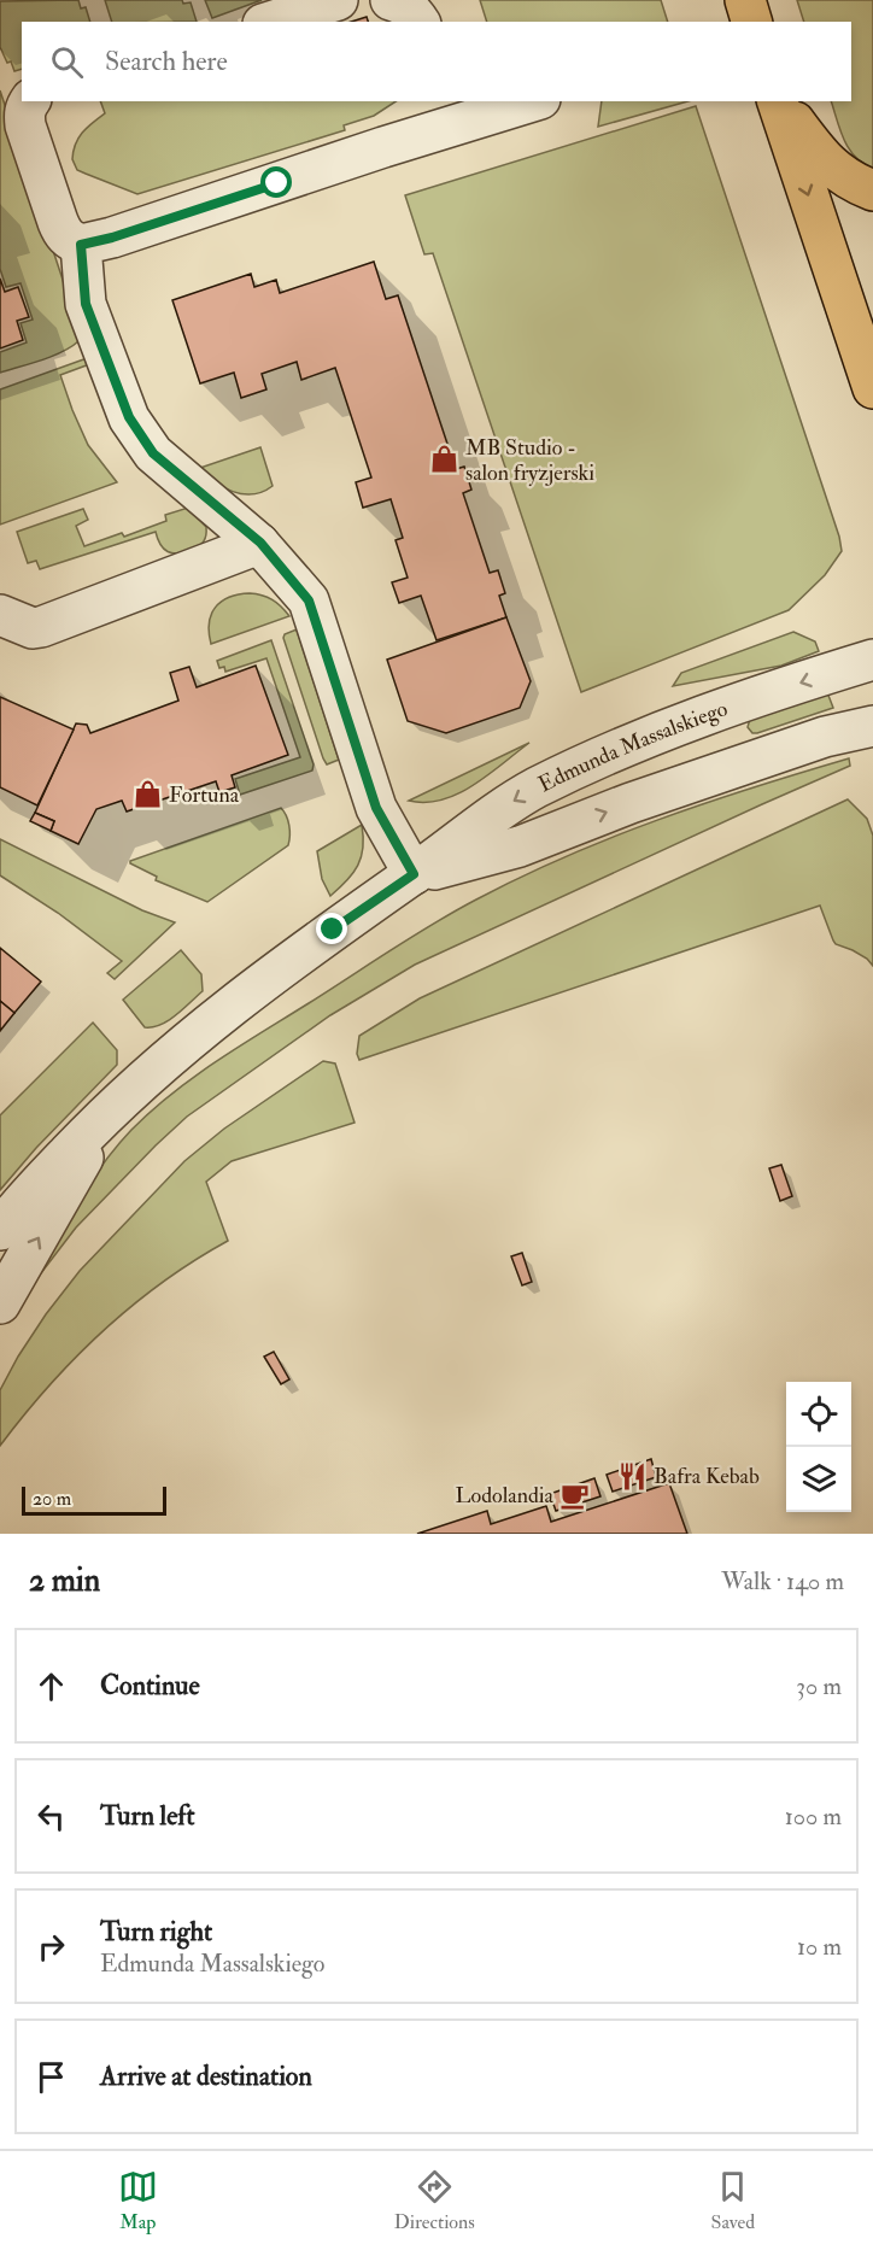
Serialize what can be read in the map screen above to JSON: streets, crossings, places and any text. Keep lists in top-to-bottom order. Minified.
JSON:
{"streets":{"street":["Edmunda Massalskiego"]},"places":{"shop":["MB Studio - salon fryzjerski","Fortuna"],"restaurant":["Bafra Kebab"],"cafe":["Lodolandia"]},"scale_bar":"20 m","page":{"search":"Search here","scale":"20 m","heading":["2 min","Walk · 140 m"],"list":[["Continue","30 m"],["Turn left","100 m"],["Turn right","Edmunda Massalskiego","10 m"],"Arrive at destination"],"nav":["Map","Directions","Saved"]}}
